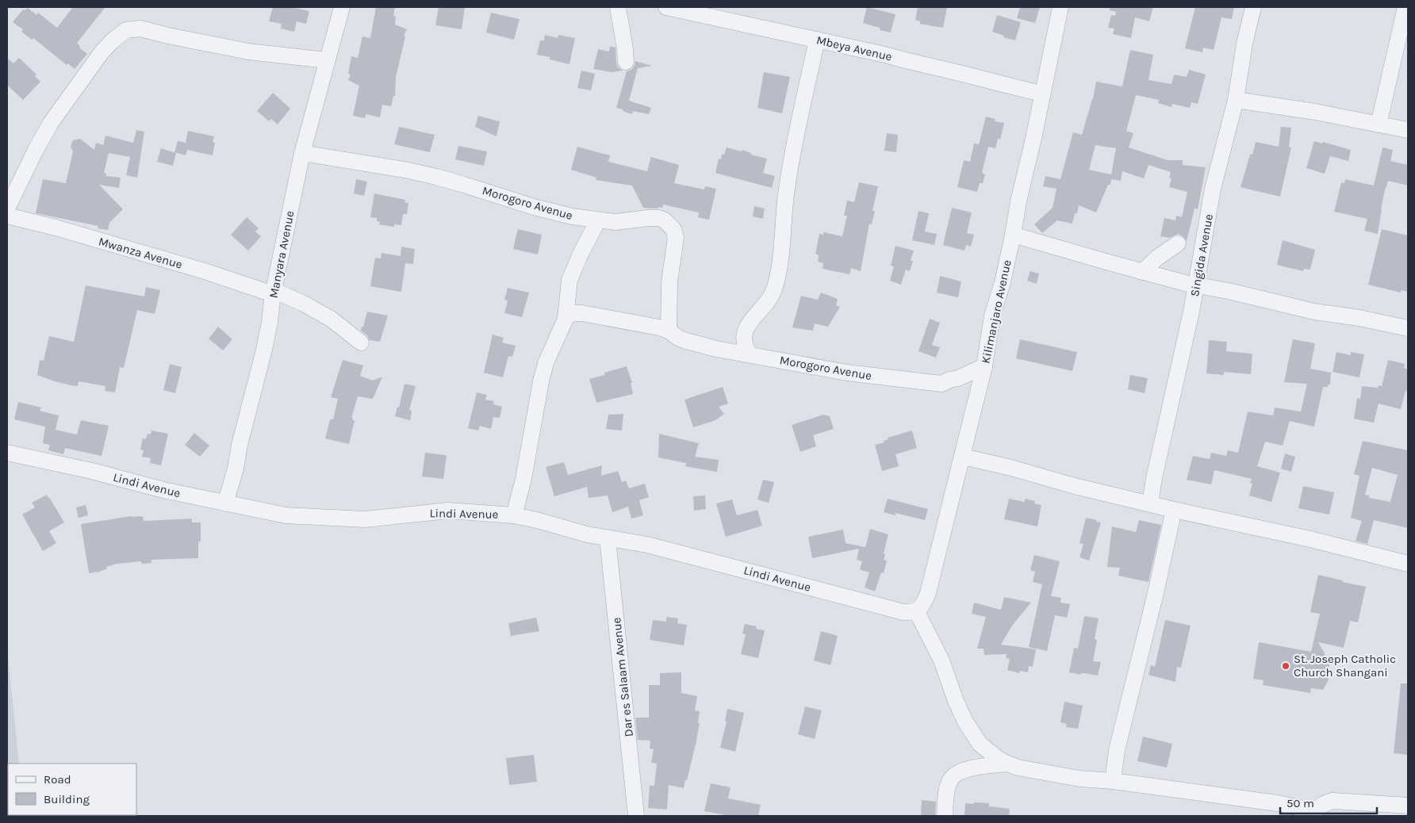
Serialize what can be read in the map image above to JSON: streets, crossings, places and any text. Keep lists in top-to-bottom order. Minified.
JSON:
{"streets":{"street":["Mbeya Avenue","Morogoro Avenue","Mwanza Avenue","Manyara Avenue","Singida Avenue","Kilimanjaro Avenue","Lindi Avenue","Dar es Salaam Avenue"]},"crossings":[["Mbeya Avenue","Kilimanjaro Avenue"],["Morogoro Avenue","Manyara Avenue"],["Morogoro Avenue","Kilimanjaro Avenue"],["Mwanza Avenue","Manyara Avenue"],["Manyara Avenue","Lindi Avenue"],["Kilimanjaro Avenue","Lindi Avenue"],["Lindi Avenue","Dar es Salaam Avenue"]],"places":["St. Joseph Catholic Church Shangani"],"legend":["Road","Building"],"scale_bar":"50 m"}
